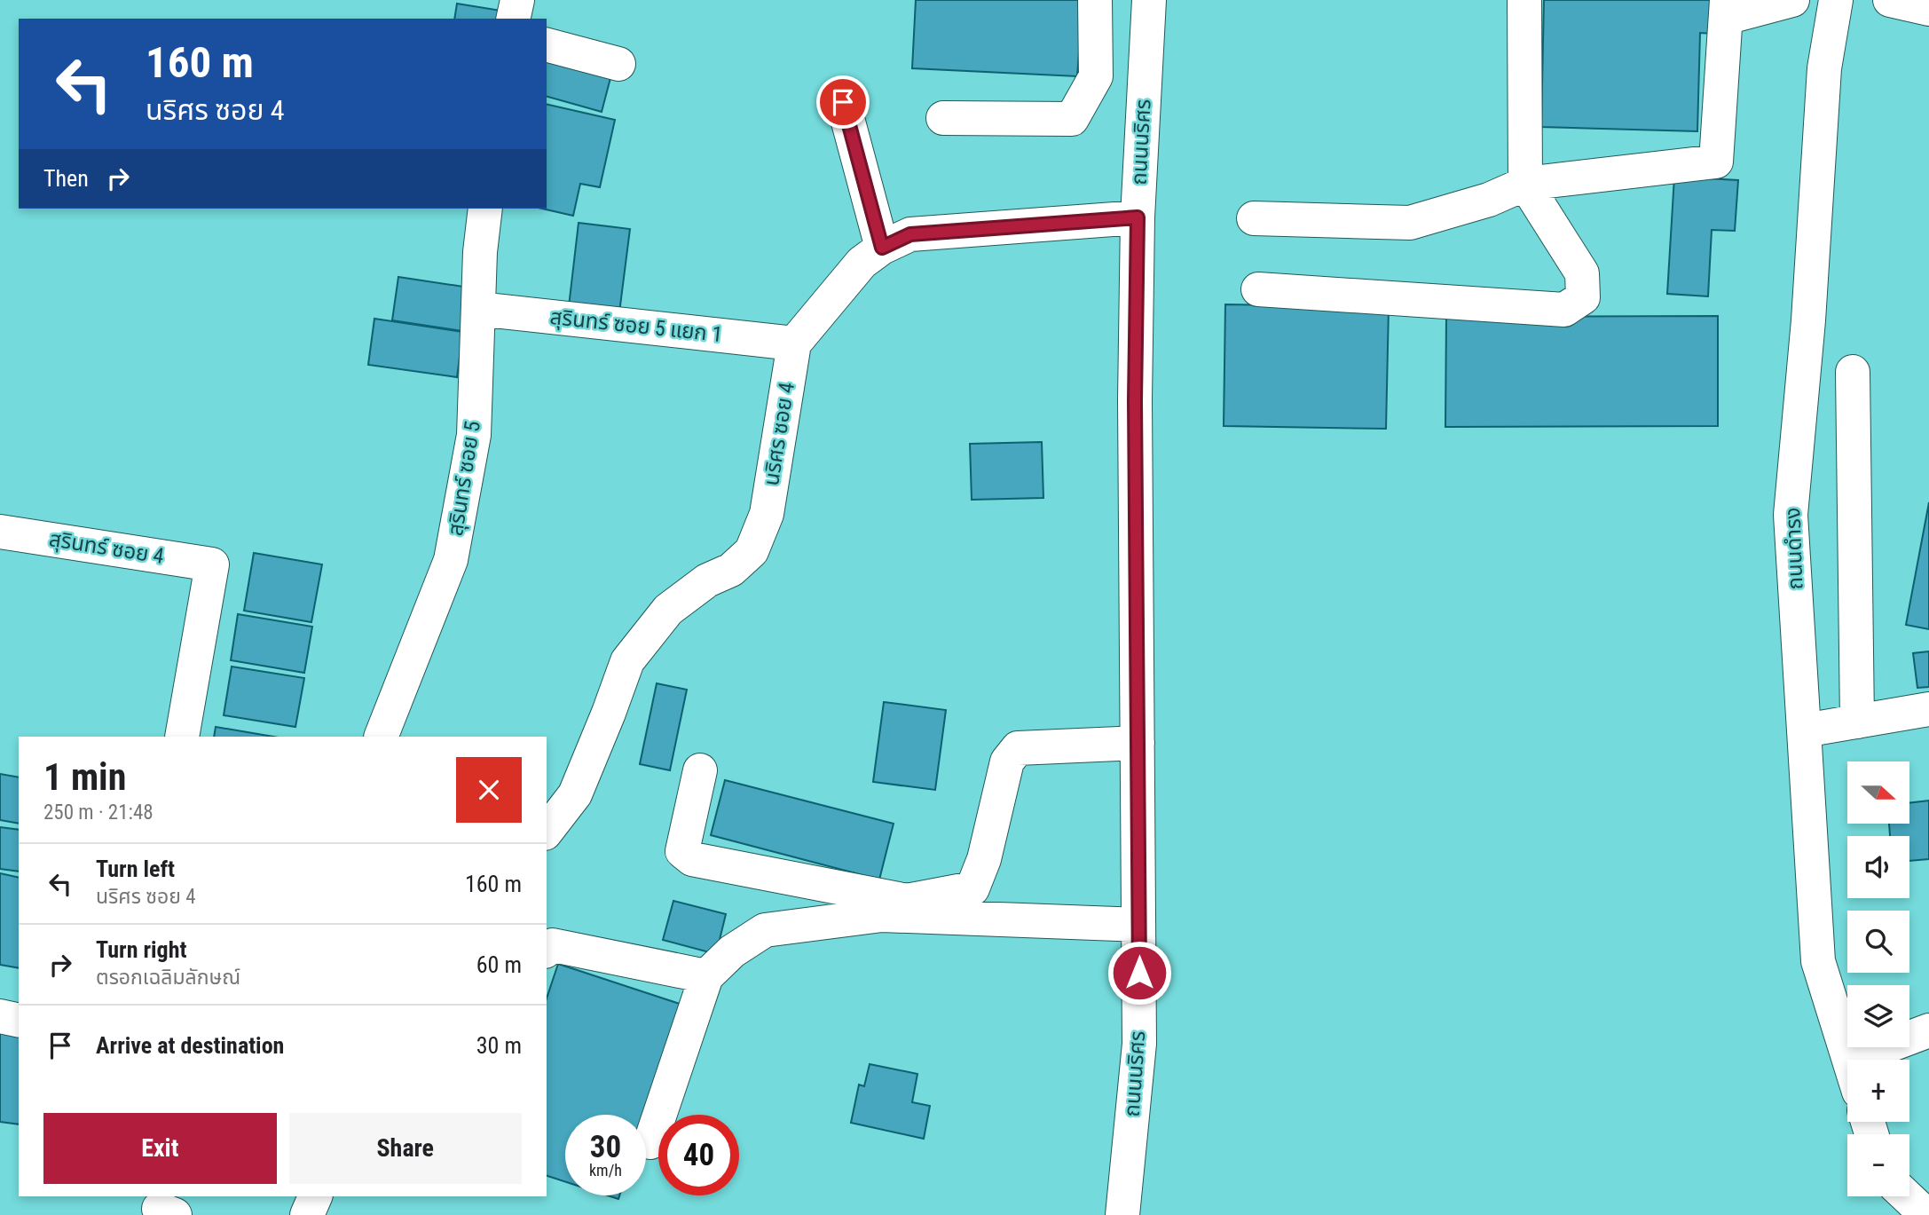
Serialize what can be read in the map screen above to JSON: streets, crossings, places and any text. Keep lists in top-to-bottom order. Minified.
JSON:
{"streets":{"street":["ถนนนริศร","สุรินทร์ ซอย 5 แยก 1","นริศร ซอย 4","สุรินทร์ ซอย 5","สุรินทร์ ซอย 4","ถนนดำรง"]},"crossings":[["สุรินทร์ ซอย 5 แยก 1","นริศร ซอย 4"],["สุรินทร์ ซอย 5 แยก 1","สุรินทร์ ซอย 5"]],"north":"right","page":{"turn":["160 m","นริศร ซอย 4"],"then":"Then","heading":["1 min","250 m · 21:48"],"map_buttons":["+","−"],"list":[{"name":"Turn left","note":"นริศร ซอย 4","value":"160 m"},{"name":"Turn right","note":"ตรอกเฉลิมลักษณ์","value":"60 m"},{"name":"Arrive at destination","value":"30 m"}],"buttons":["Exit","Share"],"speed":"30 km/h","limit":"40"}}
